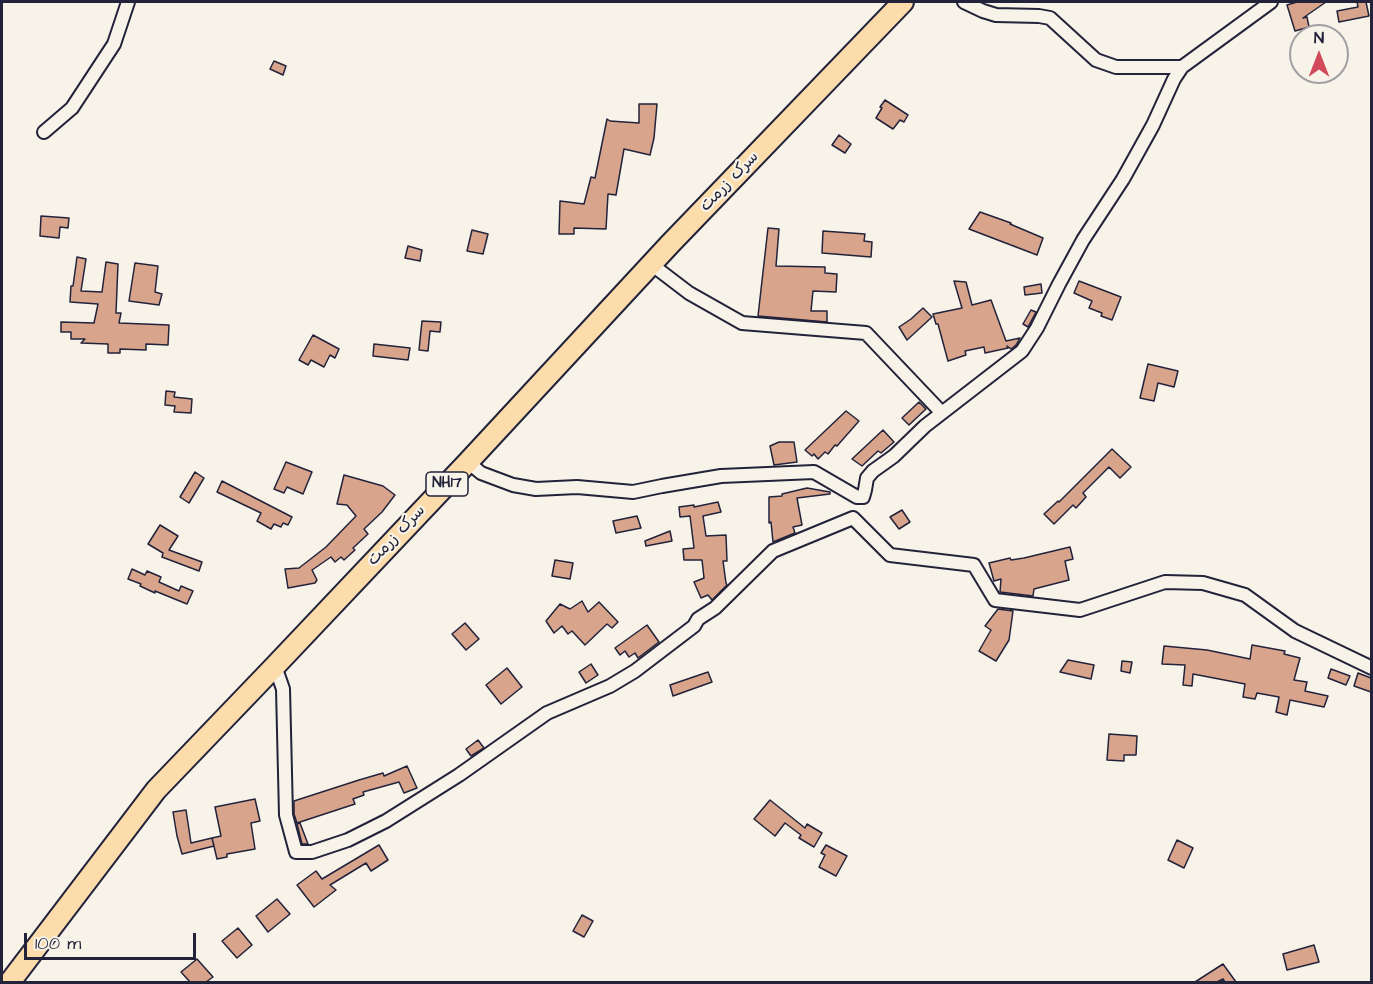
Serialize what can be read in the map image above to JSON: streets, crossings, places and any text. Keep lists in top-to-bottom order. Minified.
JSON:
{"streets":{"highway":["سرک زرمت","NH17"]},"scale_bar":"100 m","north":"top"}
